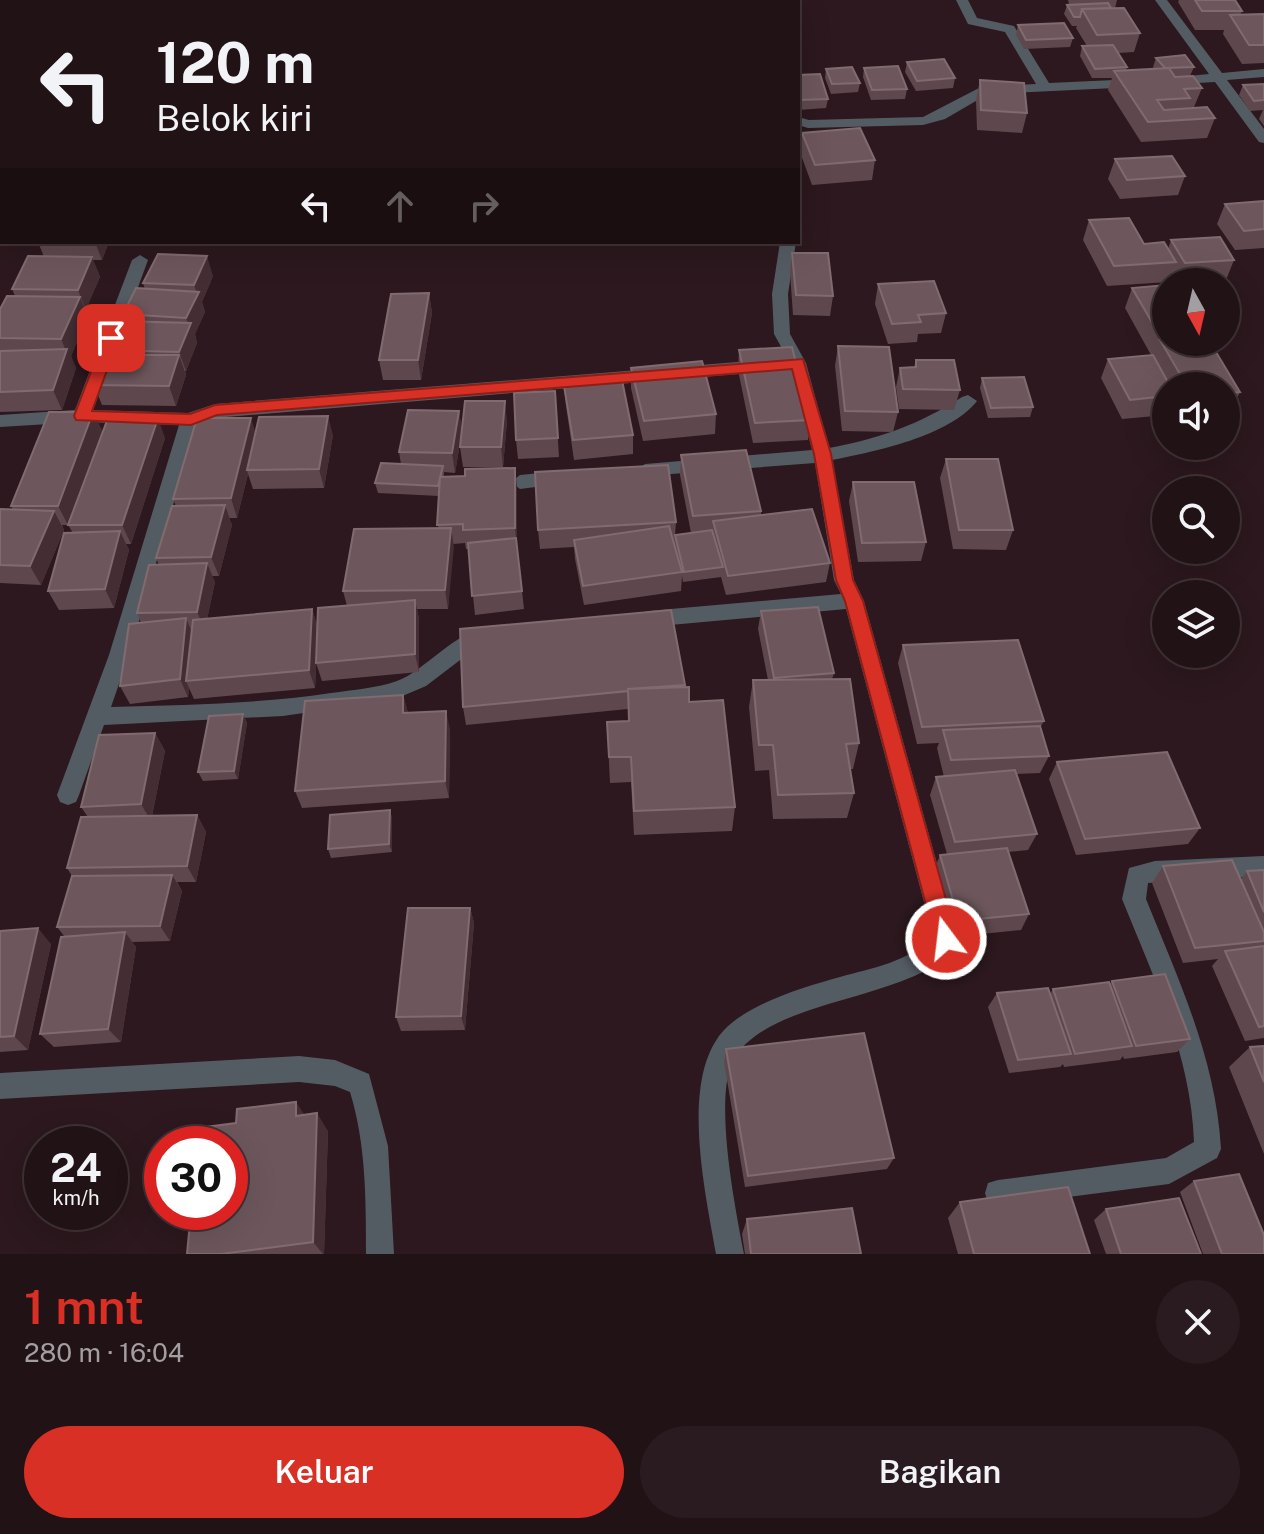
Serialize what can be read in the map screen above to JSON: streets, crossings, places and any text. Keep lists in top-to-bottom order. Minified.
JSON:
{"north":"bottom","page":{"turn":["120 m","Belok kiri"],"speed":"24 km/h","limit":"30","heading":["1 mnt","280 m · 16:04"],"buttons":["Keluar","Bagikan"]}}
